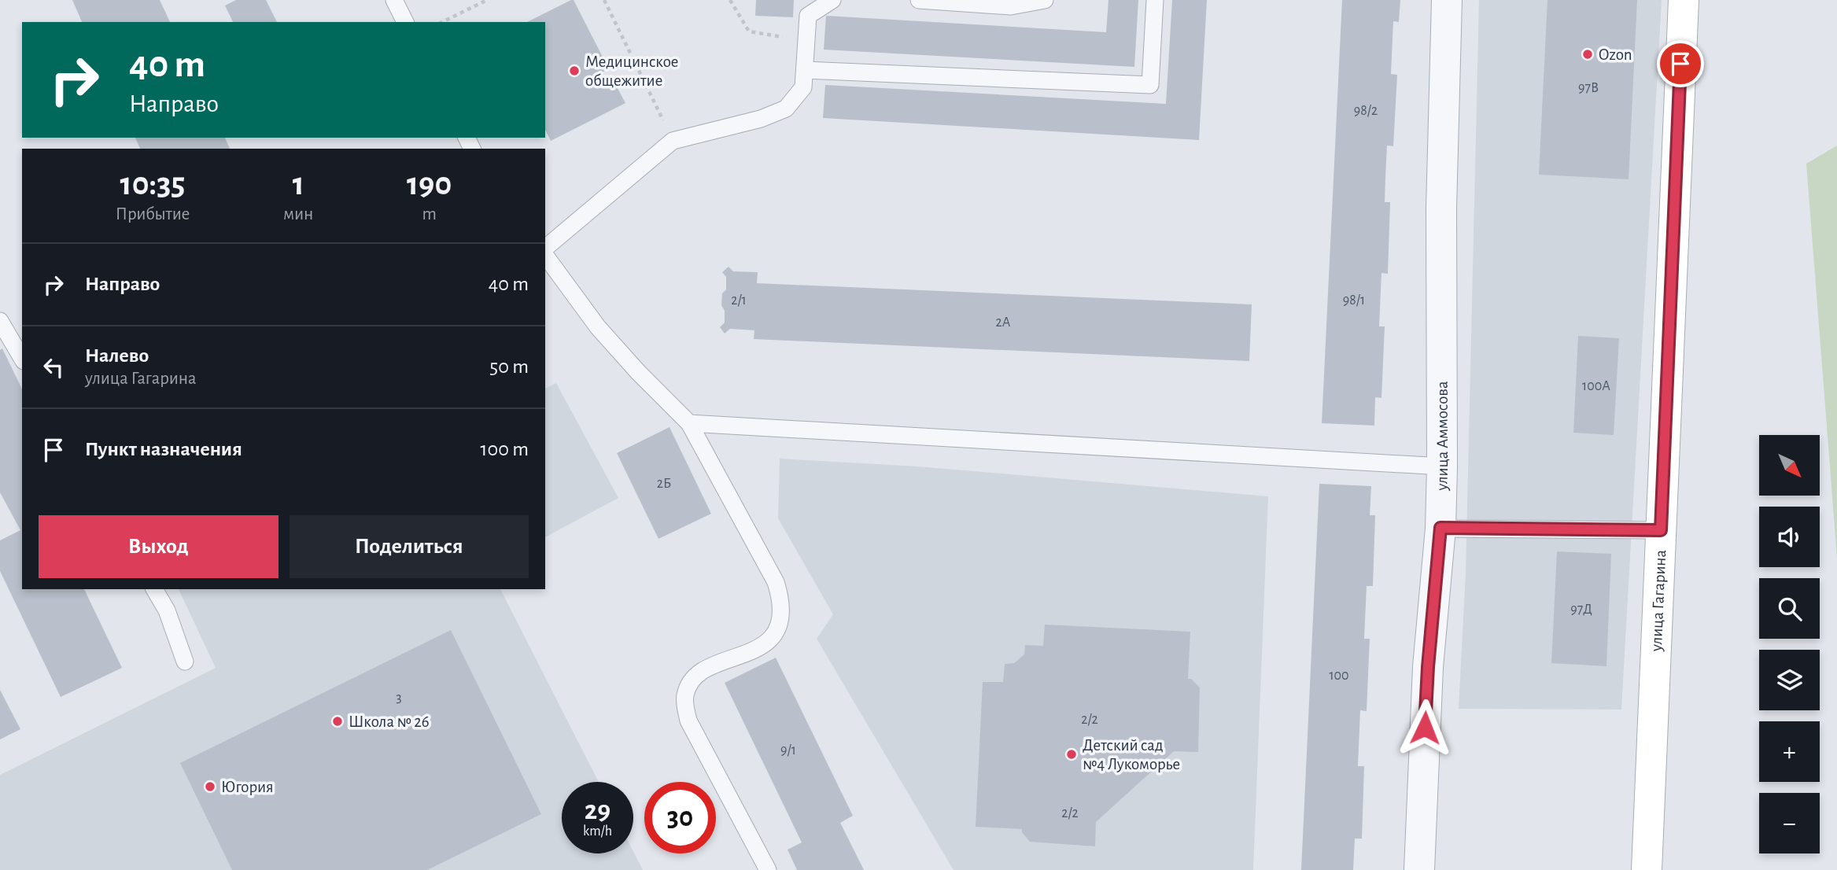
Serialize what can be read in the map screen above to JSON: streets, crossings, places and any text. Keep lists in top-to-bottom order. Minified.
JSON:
{"streets":{"street":["улица Аммосова","улица Гагарина"]},"places":["Ozon","Медицинское общежитие","Школа № 26","Детский сад №4 Лукоморье","Югория"],"house_numbers":["97В","98/2","2/1","98/1","2А","100А","2Б","97Д","100","3","2/2","9/1","2/2"],"north":"bottom right","page":{"turn":["40 m","Направо"],"eta":["10:35","Прибытие","1","мин","190","m"],"list":[{"name":"Направо","value":"40 m"},{"name":"Налево","note":"улица Гагарина","value":"50 m"},{"name":"Пункт назначения","value":"100 m"}],"map_buttons":["+","−"],"buttons":["Выход","Поделиться"],"speed":"29 km/h","limit":"30"}}
